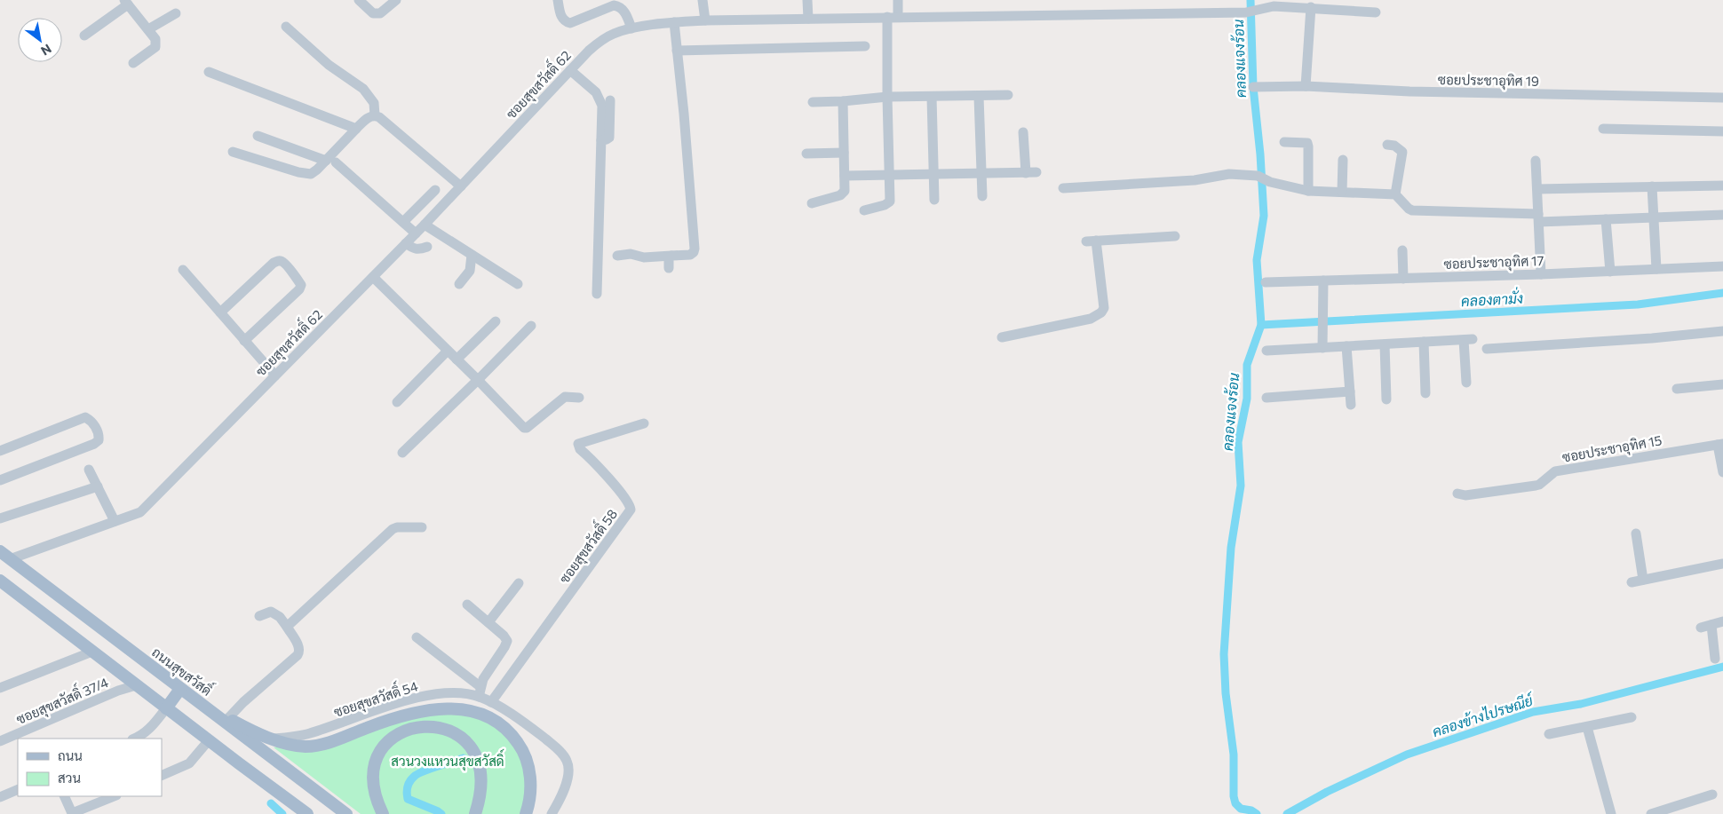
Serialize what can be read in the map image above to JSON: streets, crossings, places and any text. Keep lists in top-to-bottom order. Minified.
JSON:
{"streets":{"main road":["ถนนสุขสวัสดิ์"],"street":["ซอยประชาอุทิศ 19","ซอยสุขสวัสดิ์ 62","ซอยประชาอุทิศ 17","ซอยประชาอุทิศ 15","ซอยสุขสวัสดิ์ 58","ซอยสุขสวัสดิ์ 54","ซอยสุขสวัสดิ์ 37/4"]},"crossings":[["ซอยสุขสวัสดิ์ 62","ถนนสุขสวัสดิ์"],["ซอยสุขสวัสดิ์ 58","ซอยสุขสวัสดิ์ 54"]],"water":["คลองแจงร้อน","คลองตามั่ง","คลองข้างไปรษณีย์"],"parks":["สวนวงแหวนสุขสวัสดิ์"],"legend":["ถนน","สวน"],"north":"bottom right"}
